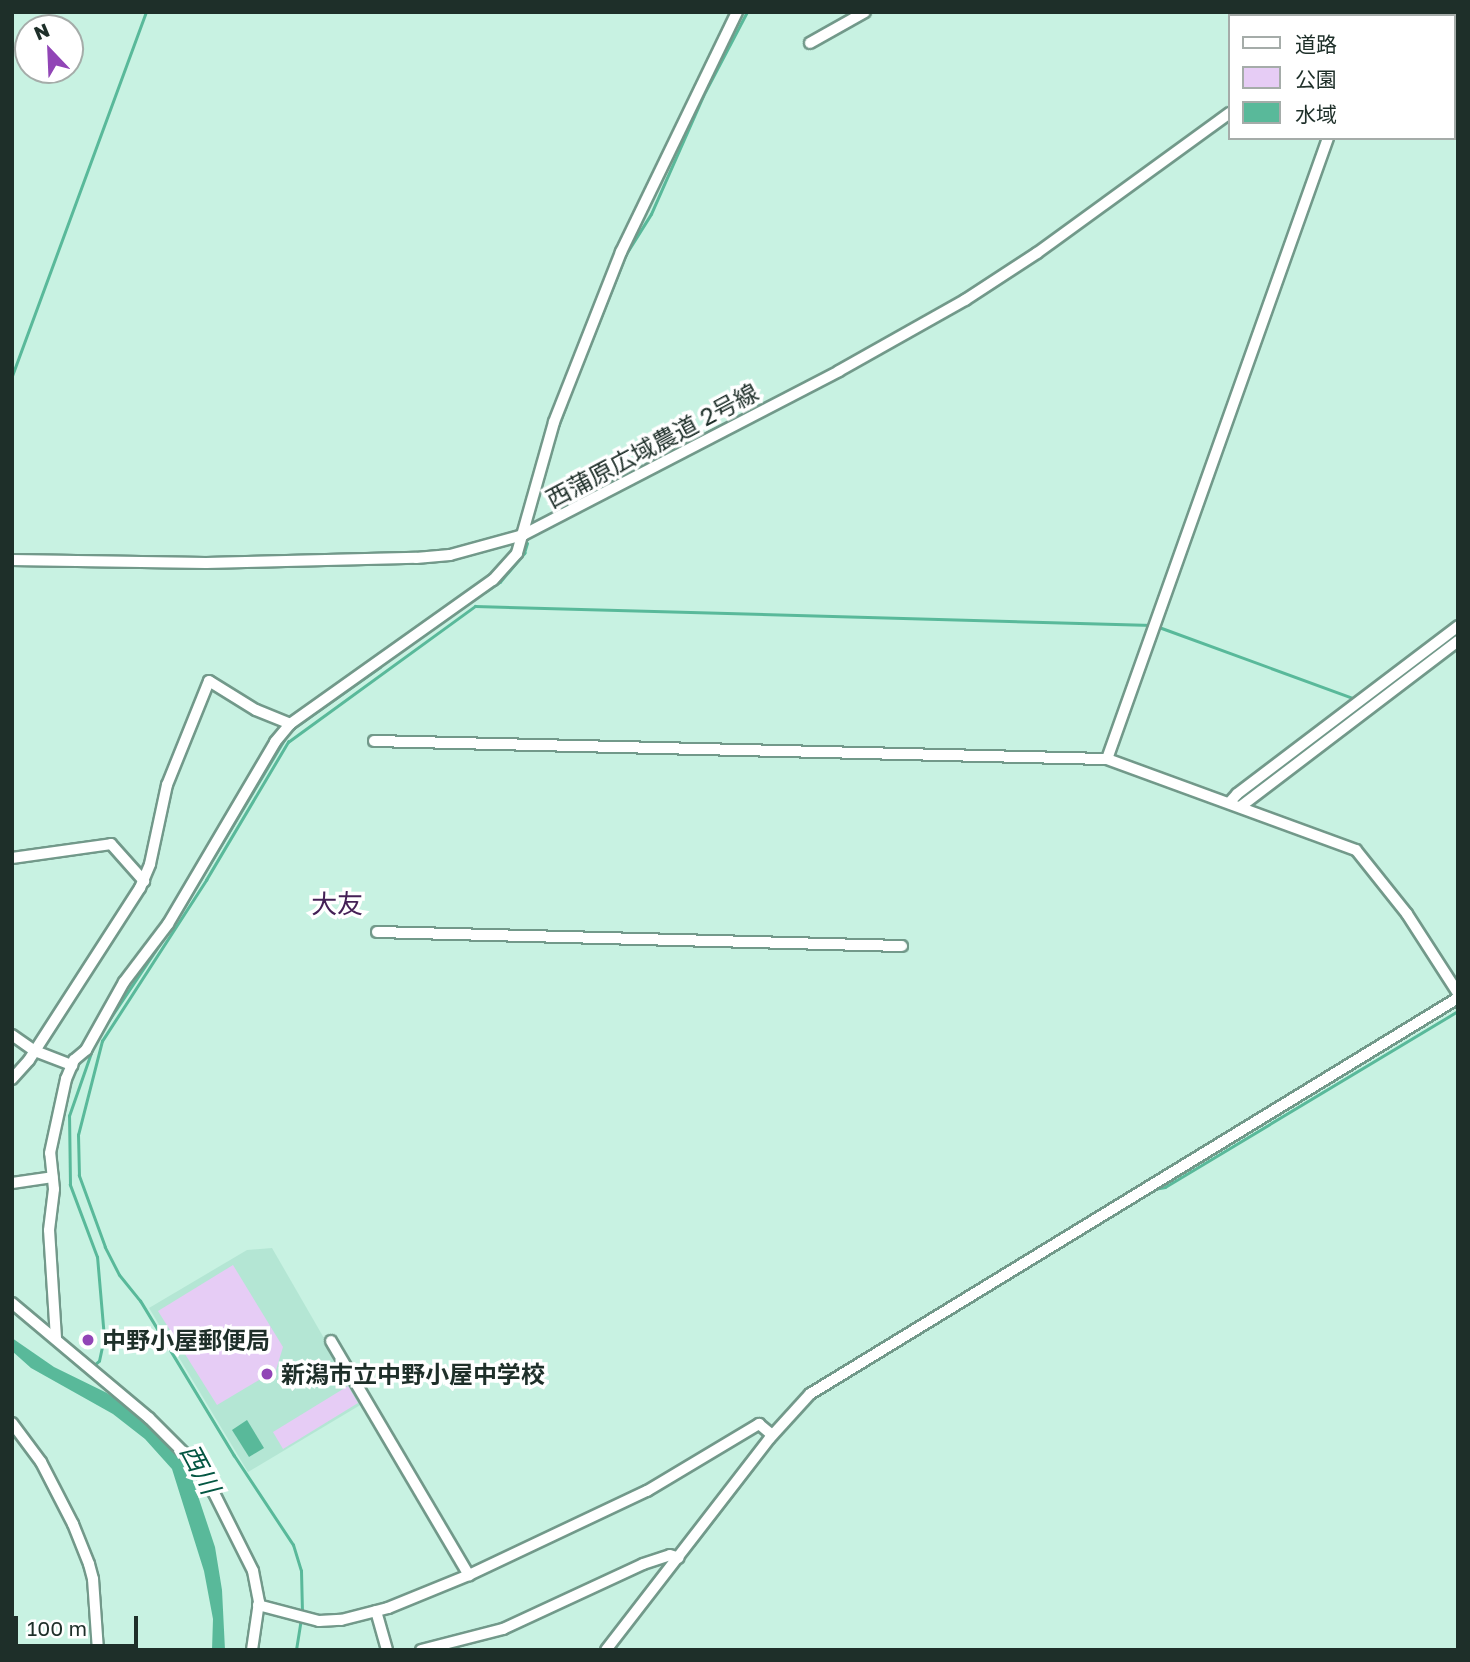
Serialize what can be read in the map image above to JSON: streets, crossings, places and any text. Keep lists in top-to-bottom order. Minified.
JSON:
{"streets":{"street":["西蒲原広域農道 2号線"]},"districts":["大友"],"water":["西川"],"places":["中野小屋郵便局","新潟市立中野小屋中学校"],"legend":["道路","公園","水域"],"scale_bar":"100 m","north":"top left"}
